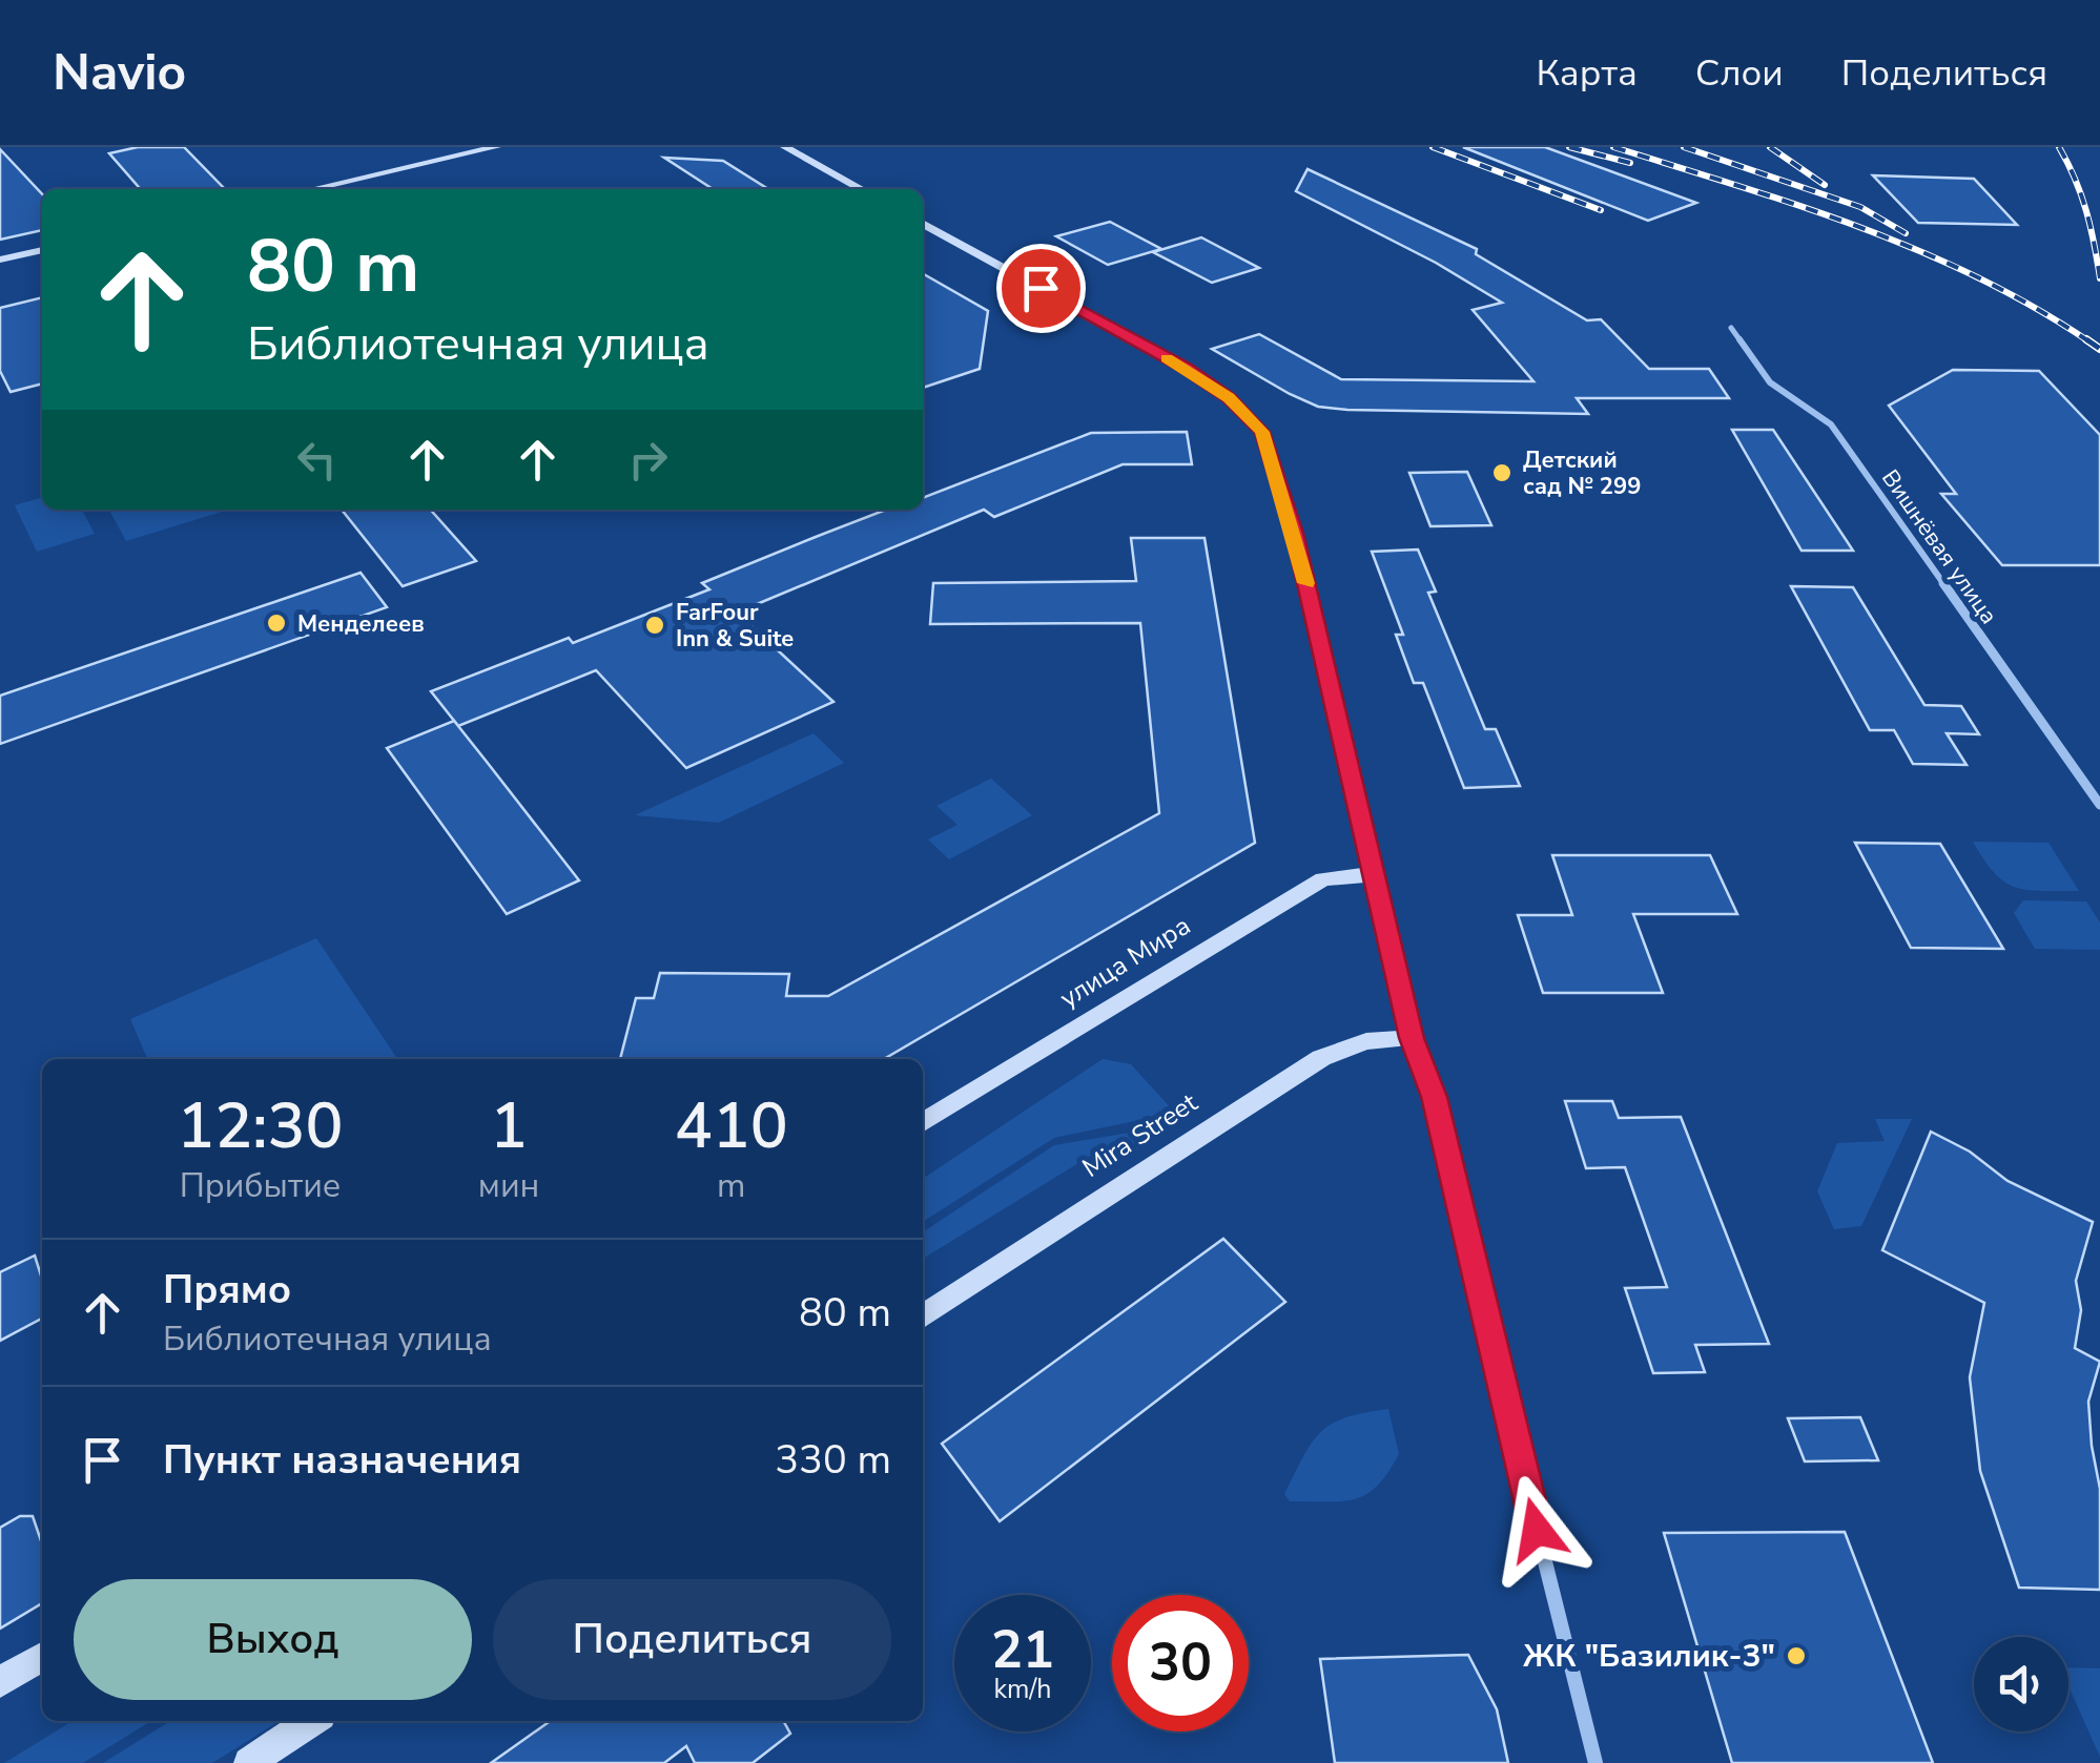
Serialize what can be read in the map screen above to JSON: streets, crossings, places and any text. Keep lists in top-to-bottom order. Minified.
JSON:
{"streets":{"street":["Вишнёвая улица","улица Мира","Mira Street"]},"places":["Детский сад № 299","Менделеев","FarFour Inn & Suite","ЖК \"Базилик-3\""],"page":{"header":"Navio","nav":["Карта","Слои","Поделиться"],"turn":["80 m","Библиотечная улица"],"eta":["12:30","Прибытие","1","мин","410","m"],"list":[{"name":"Прямо","note":"Библиотечная улица","value":"80 m"},{"name":"Пункт назначения","value":"330 m"}],"buttons":["Выход","Поделиться"],"speed":"21 km/h","limit":"30"}}
